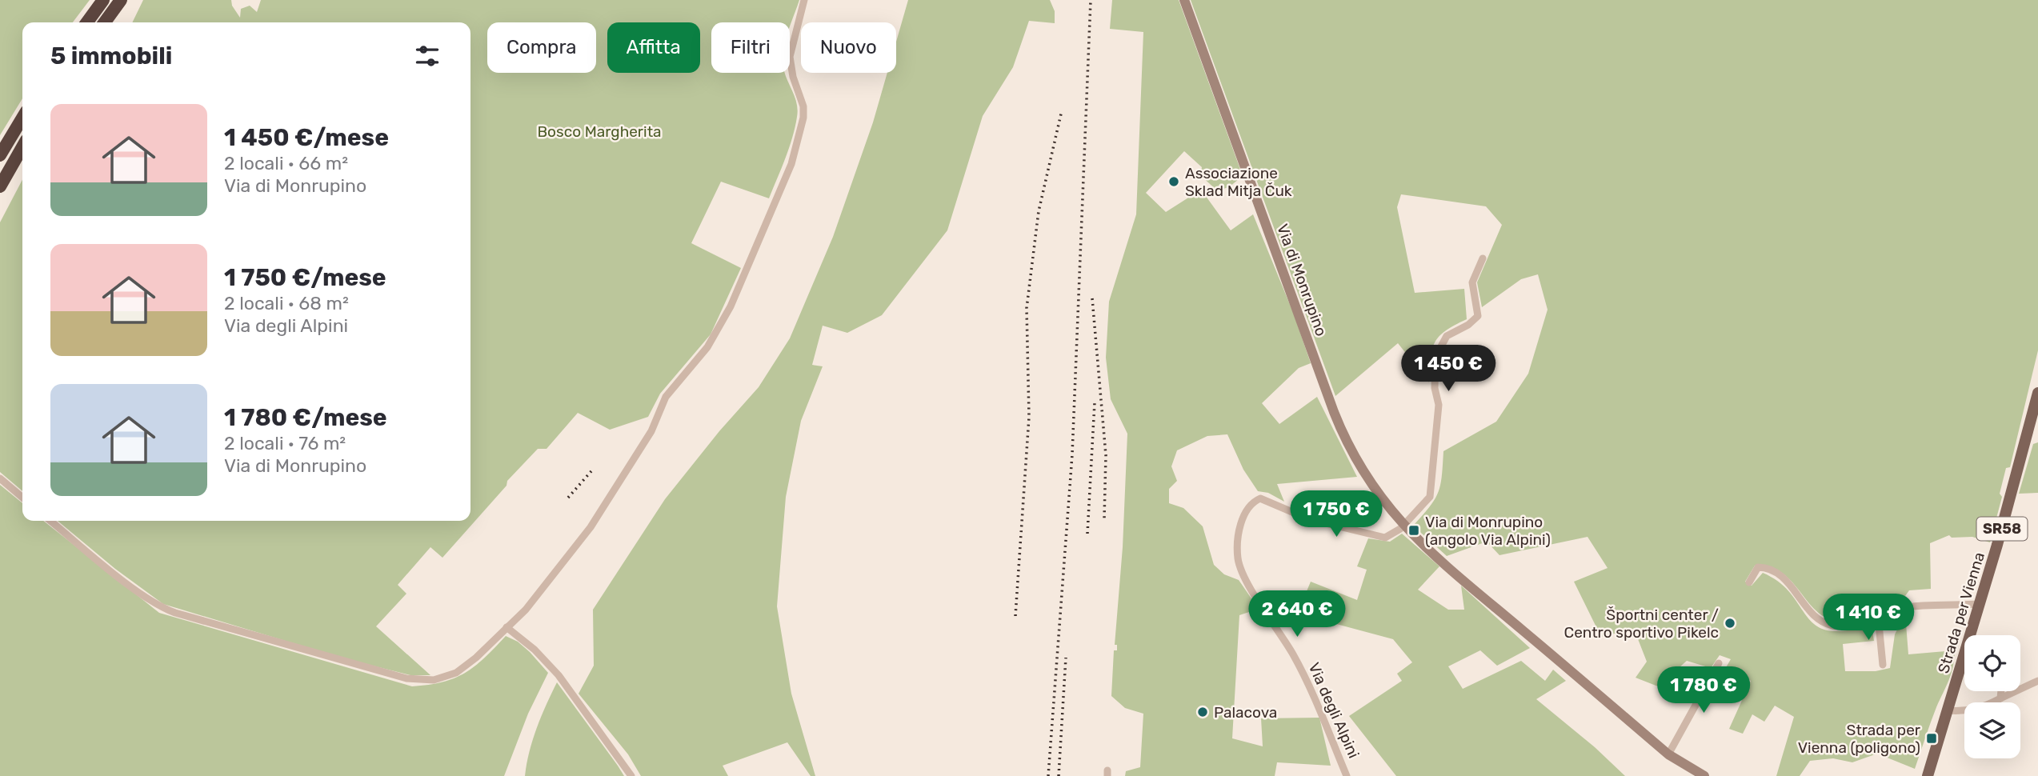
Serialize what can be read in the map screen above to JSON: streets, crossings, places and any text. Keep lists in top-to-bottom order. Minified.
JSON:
{"streets":{"main road":["Via di Monrupino","SR58","Strada per Vienna"],"street":["Via degli Alpini"]},"crossings":[["Via di Monrupino","Via degli Alpini"]],"parks":["Bosco Margherita"],"places":{"other":["Associazione Sklad Mitja Čuk","Športni center / Centro sportivo Pikelc","Palacova"],"transit":["Via di Monrupino (angolo Via Alpini)","Strada per Vienna (poligono)"]},"page":{"chip":["Compra","Affitta","Filtri","Nuovo"],"heading":"5 immobili","list":[{"name":"1 450 €/mese","note":"2 locali · 66 m² · Via di Monrupino"},{"name":"1 750 €/mese","note":"2 locali · 68 m² · Via degli Alpini"},{"name":"1 780 €/mese","note":"2 locali · 76 m² · Via di Monrupino"}],"price":["1 450 €","1 750 €","2 640 €","1 410 €","1 780 €"]}}
